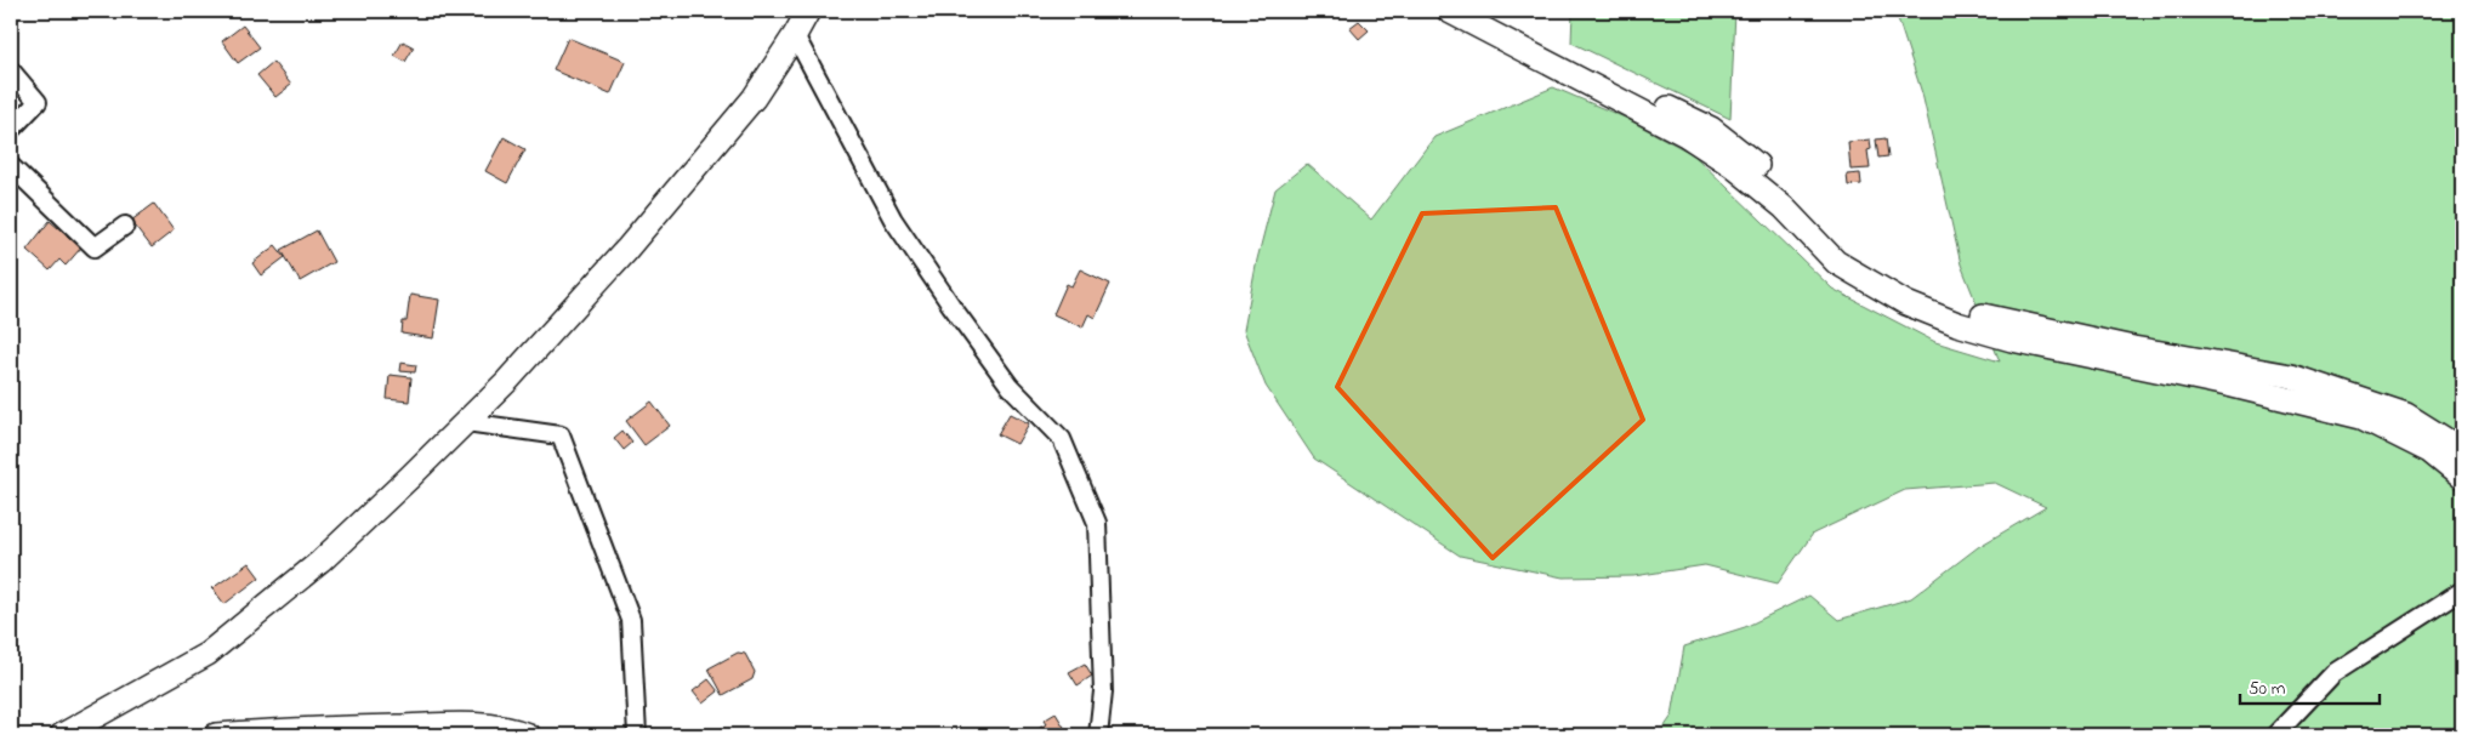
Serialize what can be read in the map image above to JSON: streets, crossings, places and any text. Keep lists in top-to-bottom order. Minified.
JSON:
{"scale_bar":"50 m"}
